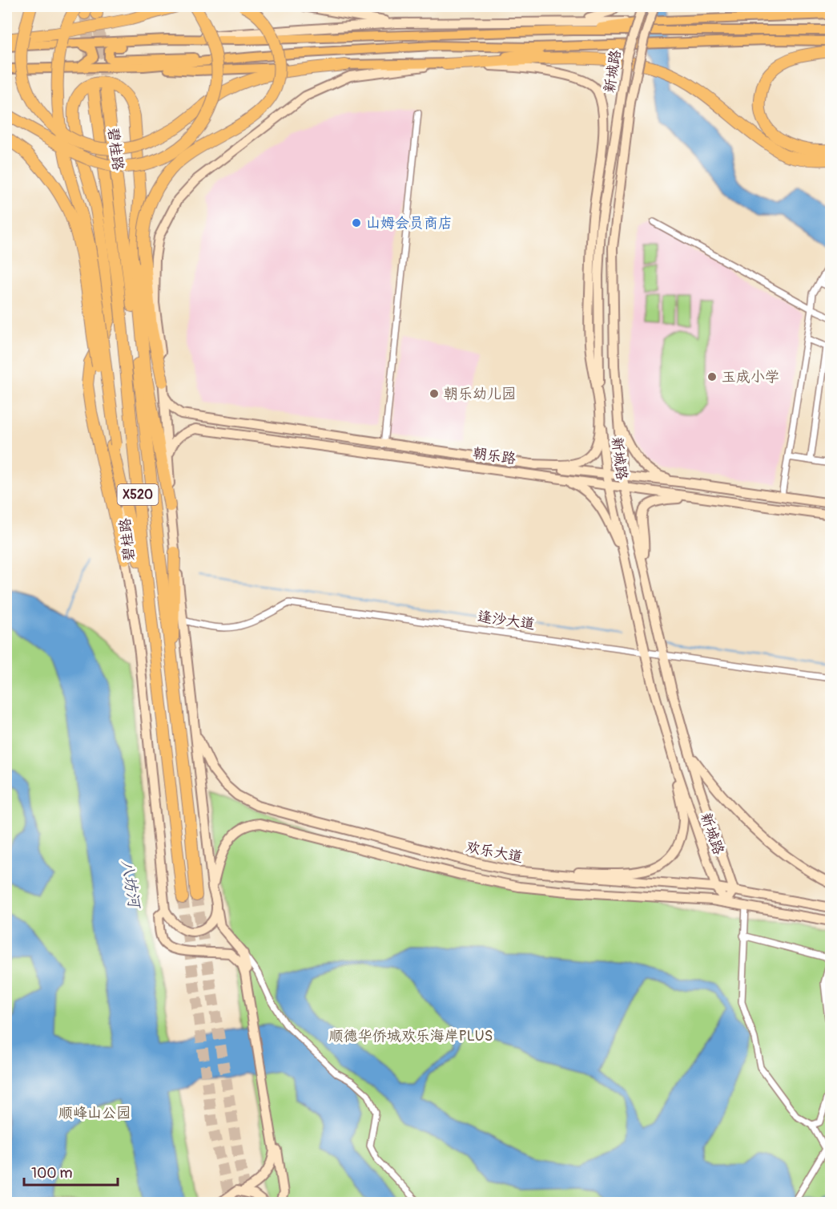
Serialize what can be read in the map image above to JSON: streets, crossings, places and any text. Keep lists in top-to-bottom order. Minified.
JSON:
{"streets":{"highway":["碧桂路","X520"],"street":["新城路","朝乐路","逢沙大道","欢乐大道"]},"crossings":[["新城路","朝乐路"],["新城路","逢沙大道"],["新城路","欢乐大道"]],"water":["八坊河"],"parks":["顺德华侨城欢乐海岸PLUS","顺峰山公园"],"places":["山姆会员商店","玉成小学","朝乐幼儿园"],"scale_bar":"100 m"}
